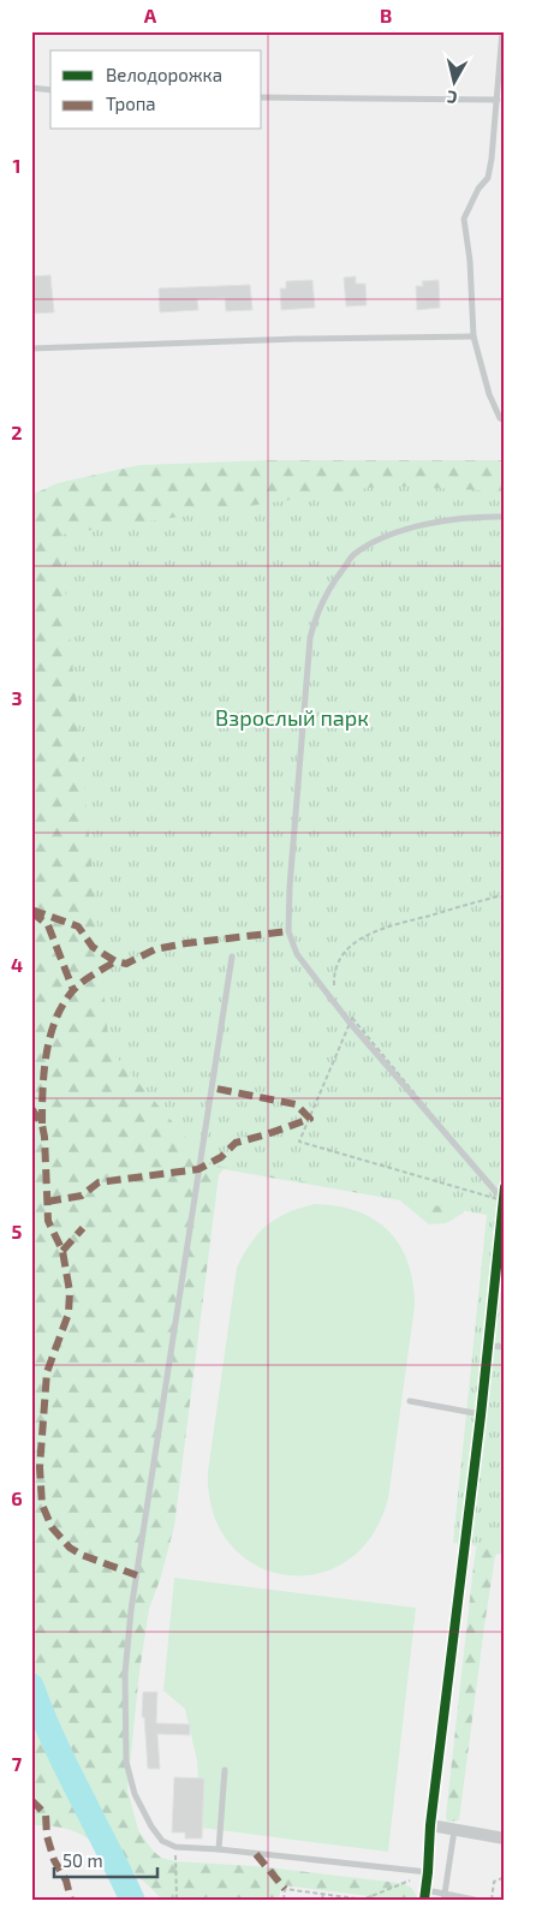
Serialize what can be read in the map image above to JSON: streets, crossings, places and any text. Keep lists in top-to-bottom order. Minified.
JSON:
{"parks":["Взрослый парк"],"legend":["Велодорожка","Тропа"],"scale_bar":"50 m","north":"bottom","grid":{"columns":["A","B"],"rows":["1","2","3","4","5","6","7"]}}
